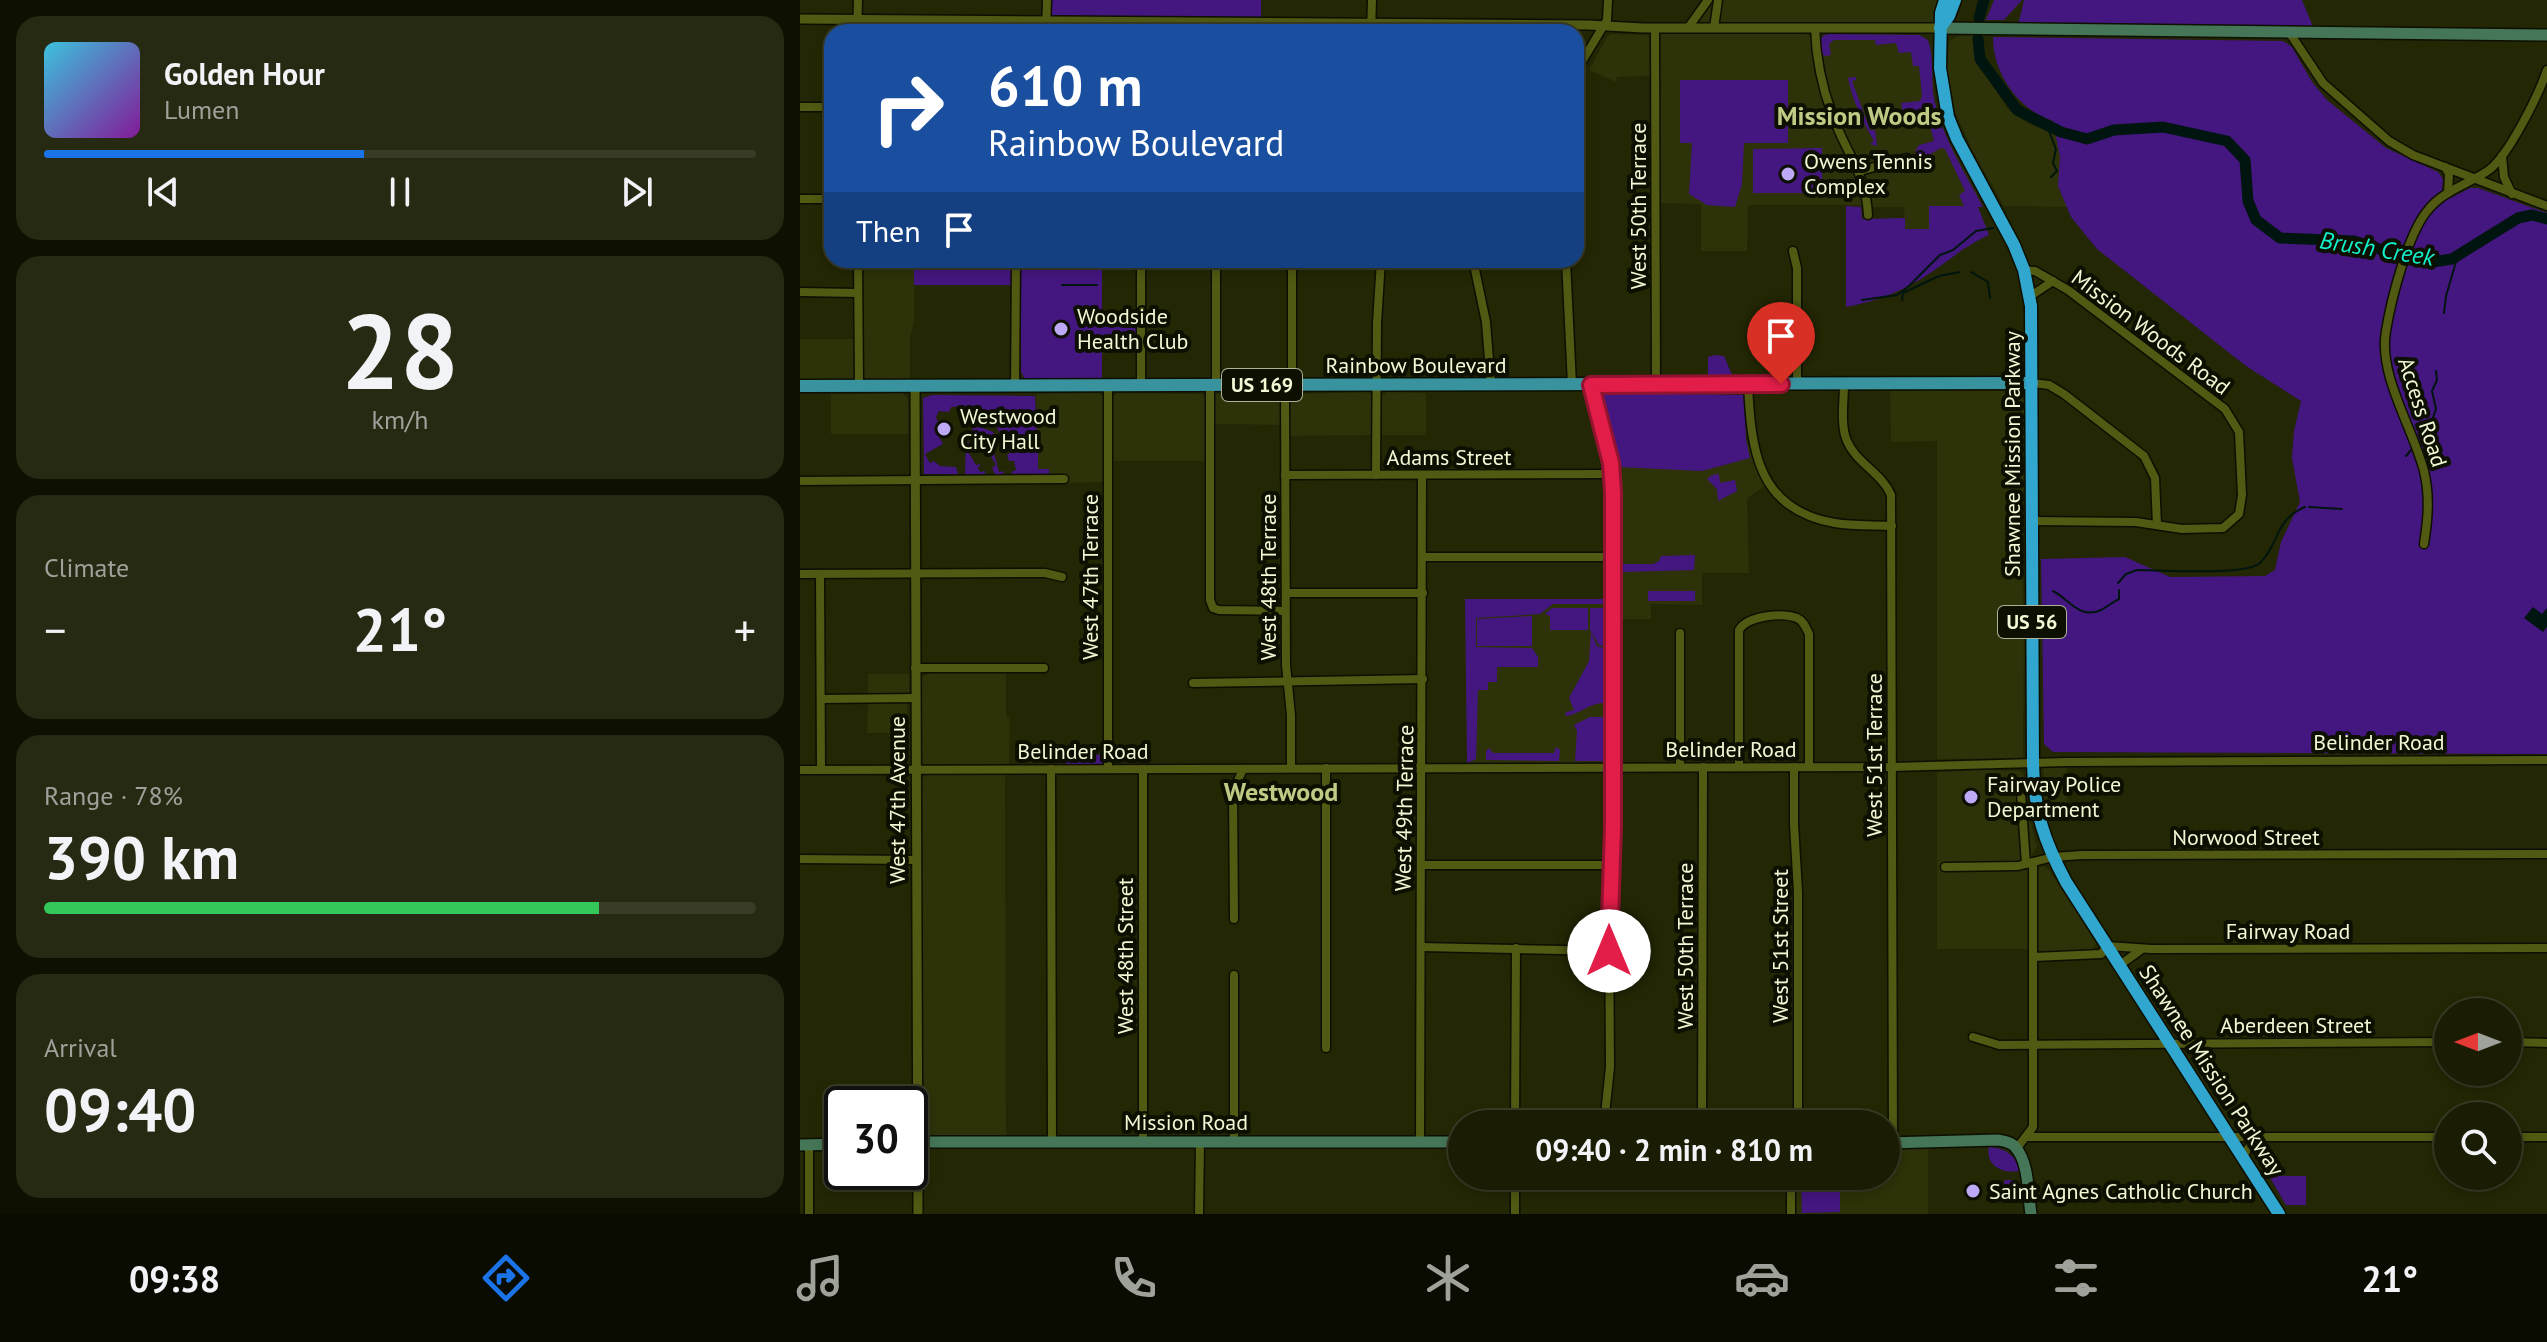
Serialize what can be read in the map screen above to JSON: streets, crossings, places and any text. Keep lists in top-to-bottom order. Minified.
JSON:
{"streets":{"highway":["Shawnee Mission Parkway","US 56"],"main road":["Rainbow Boulevard","US 169","Mission Road"],"street":["West 50th Terrace","Mission Woods Road","Access Road","Adams Street","West 47th Terrace","West 48th Terrace","Belinder Road","West 51st Terrace","West 47th Avenue","West 49th Terrace","Norwood Street","Fairway Road","West 51st Street","West 48th Street","Aberdeen Street"]},"crossings":[["West 50th Terrace","Rainbow Boulevard"],["West 50th Terrace","Belinder Road"],["Mission Woods Road","Shawnee Mission Parkway"],["Rainbow Boulevard","Shawnee Mission Parkway"],["Rainbow Boulevard","West 47th Terrace"],["Rainbow Boulevard","West 48th Terrace"],["Rainbow Boulevard","West 51st Terrace"],["Rainbow Boulevard","West 47th Avenue"],["Shawnee Mission Parkway","US 56"],["Shawnee Mission Parkway","Belinder Road"],["Shawnee Mission Parkway","Norwood Street"],["Shawnee Mission Parkway","Fairway Road"],["Shawnee Mission Parkway","Aberdeen Street"],["Adams Street","West 48th Terrace"],["Adams Street","West 49th Terrace"],["West 47th Terrace","Belinder Road"],["West 48th Terrace","Belinder Road"],["Belinder Road","West 51st Terrace"],["Belinder Road","West 47th Avenue"],["Belinder Road","West 49th Terrace"],["Belinder Road","West 51st Street"],["Belinder Road","West 48th Street"],["West 49th Terrace","Mission Road"],["West 48th Street","Mission Road"]],"districts":["Mission Woods","Westwood"],"water":["Brush Creek"],"places":["Owens Tennis Complex","Woodside Health Club","Westwood City Hall","Fairway Police Department","Saint Agnes Catholic Church"],"north":"left","page":{"turn":["610 m","Rainbow Boulevard"],"song":["Golden Hour","Lumen"],"then":"Then","tile":[["28","km/h"],"Climate",["Range · 78%","390 km"],["Arrival","09:40"]],"heat":["−","21°","+"],"limit":"30","trip":"09:40 · 2 min · 810 m","tabs":["09:38","21°"]}}
